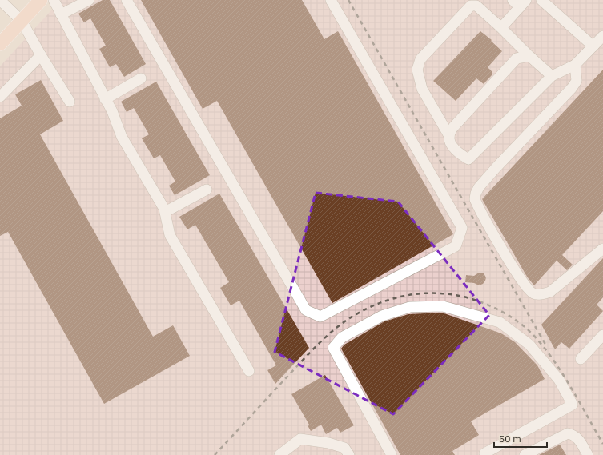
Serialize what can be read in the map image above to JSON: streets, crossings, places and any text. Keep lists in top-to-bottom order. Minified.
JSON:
{"scale_bar":"50 m"}
